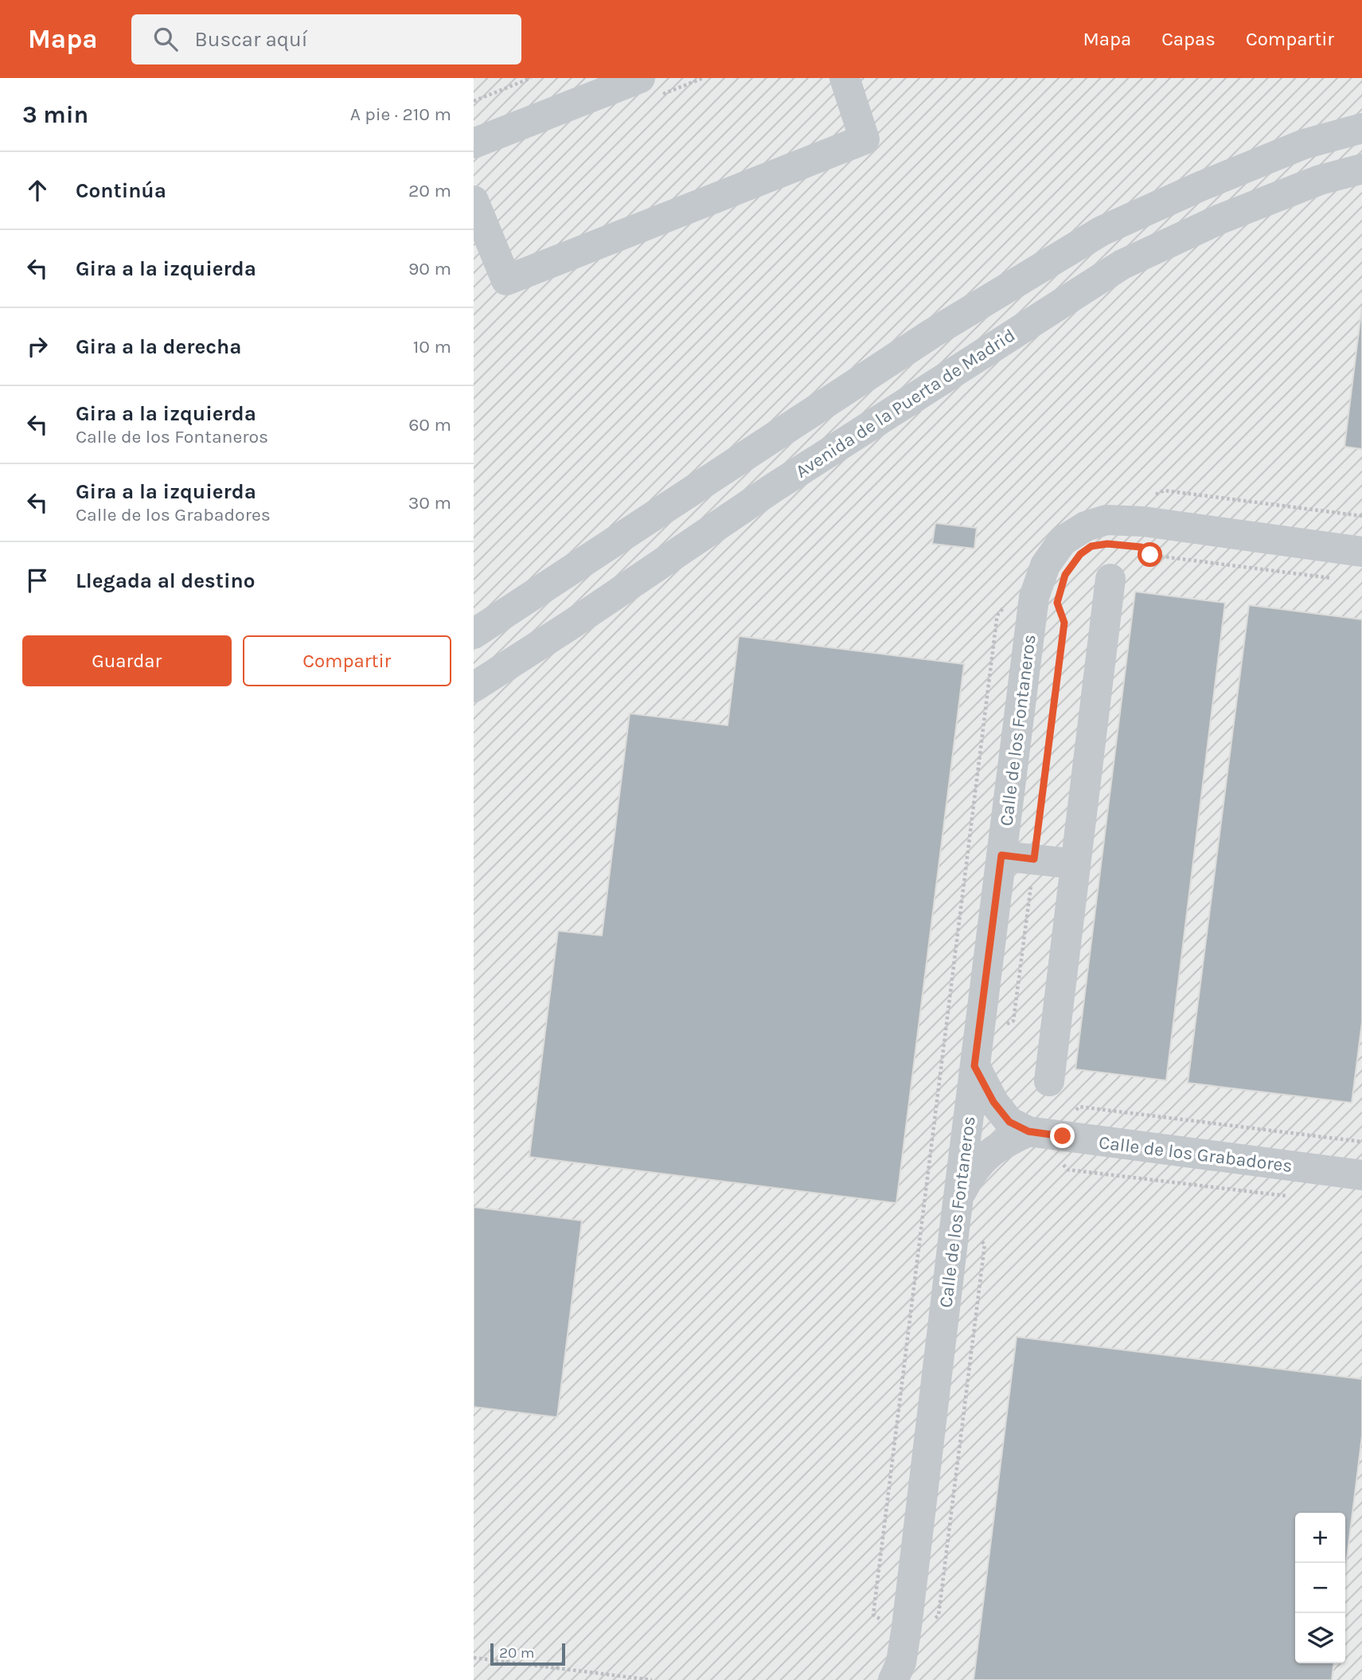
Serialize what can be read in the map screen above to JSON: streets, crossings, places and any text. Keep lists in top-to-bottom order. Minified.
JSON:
{"streets":{"street":["Avenida de la Puerta de Madrid","Calle de los Fontaneros","Calle de los Grabadores"]},"crossings":[["Calle de los Fontaneros","Calle de los Grabadores"]],"scale_bar":"20 m","page":{"header":"Mapa","search":"Buscar aquí","nav":["Mapa","Capas","Compartir"],"heading":["3 min","A pie · 210 m"],"list":[["Continúa","20 m"],["Gira a la izquierda","90 m"],["Gira a la derecha","10 m"],["Gira a la izquierda","Calle de los Fontaneros","60 m"],["Gira a la izquierda","Calle de los Grabadores","30 m"],"Llegada al destino"],"buttons":["Guardar","Compartir"],"map_buttons":["+","−"],"scale":"20 m"}}
